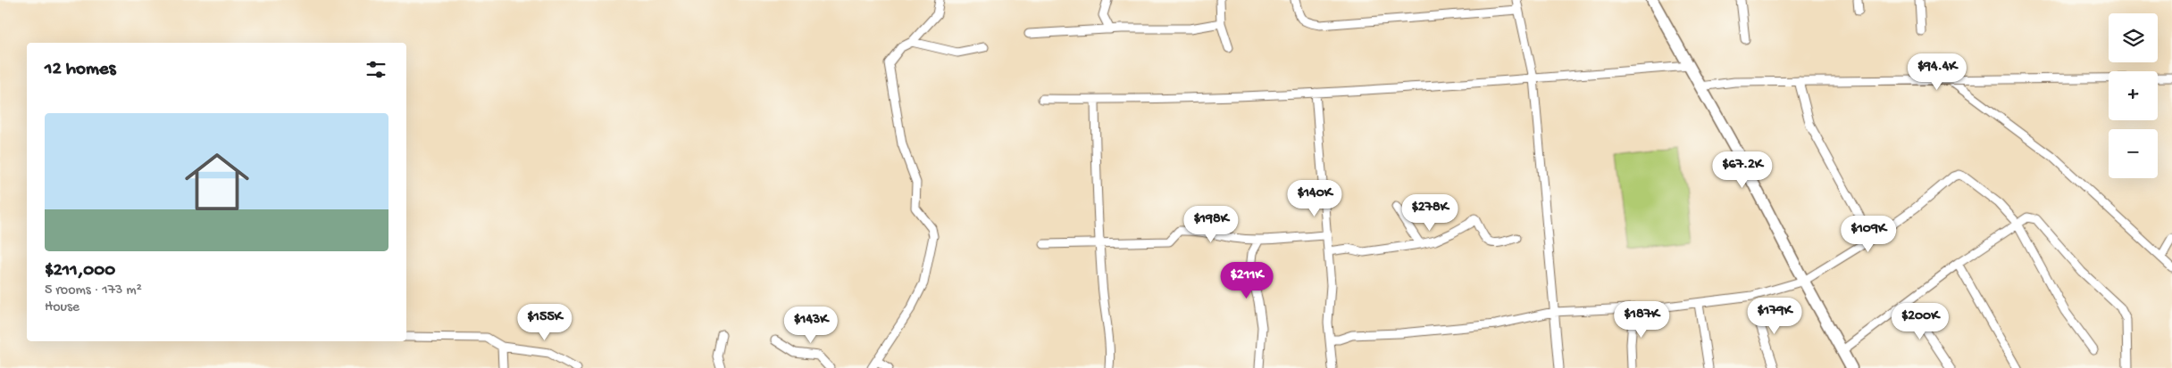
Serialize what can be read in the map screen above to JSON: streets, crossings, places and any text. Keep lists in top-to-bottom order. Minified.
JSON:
{"page":{"map_buttons":["+","−"],"heading":"12 homes","price":["$94.4K","$67.2K","$140K","$278K","$198K","$109K","$211K","$179K","$187K","$200K","$155K","$143K"],"list":[{"name":"$211,000","note":"5 rooms · 173 m² · House"}]}}
